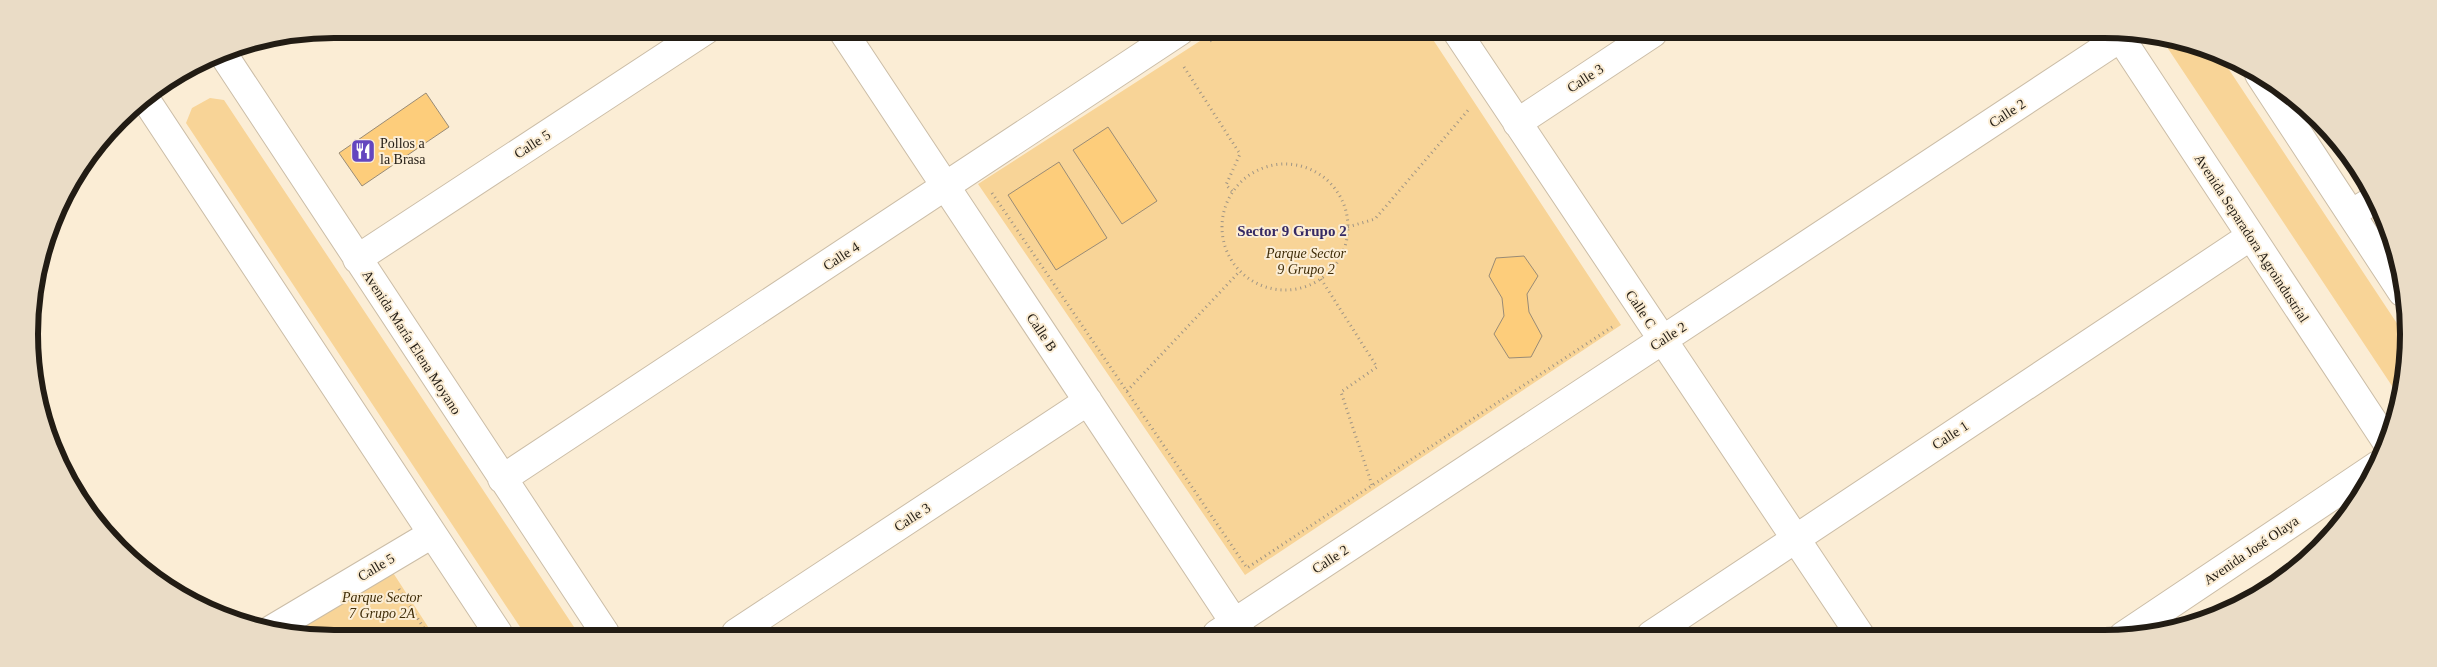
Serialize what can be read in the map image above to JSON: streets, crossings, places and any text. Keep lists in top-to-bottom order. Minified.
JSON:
{"streets":{"street":["Calle 3","Calle 2","Calle 5","Avenida Separadora Agroindustrial","Calle 4","Calle C","Calle B","Avenida María Elena Moyano","Calle 1","Avenida José Olaya"]},"crossings":[["Calle 3","Calle C"],["Calle 3","Calle B"],["Calle 2","Calle C"],["Calle 2","Calle B"],["Calle 5","Avenida María Elena Moyano"],["Avenida Separadora Agroindustrial","Calle 1"],["Calle 4","Calle B"],["Calle 4","Avenida María Elena Moyano"],["Calle C","Calle 1"]],"districts":["Sector 9 Grupo 2"],"parks":["Parque Sector 9 Grupo 2","Parque Sector 7 Grupo 2A"],"places":{"restaurant":["Pollos a la Brasa"]}}
